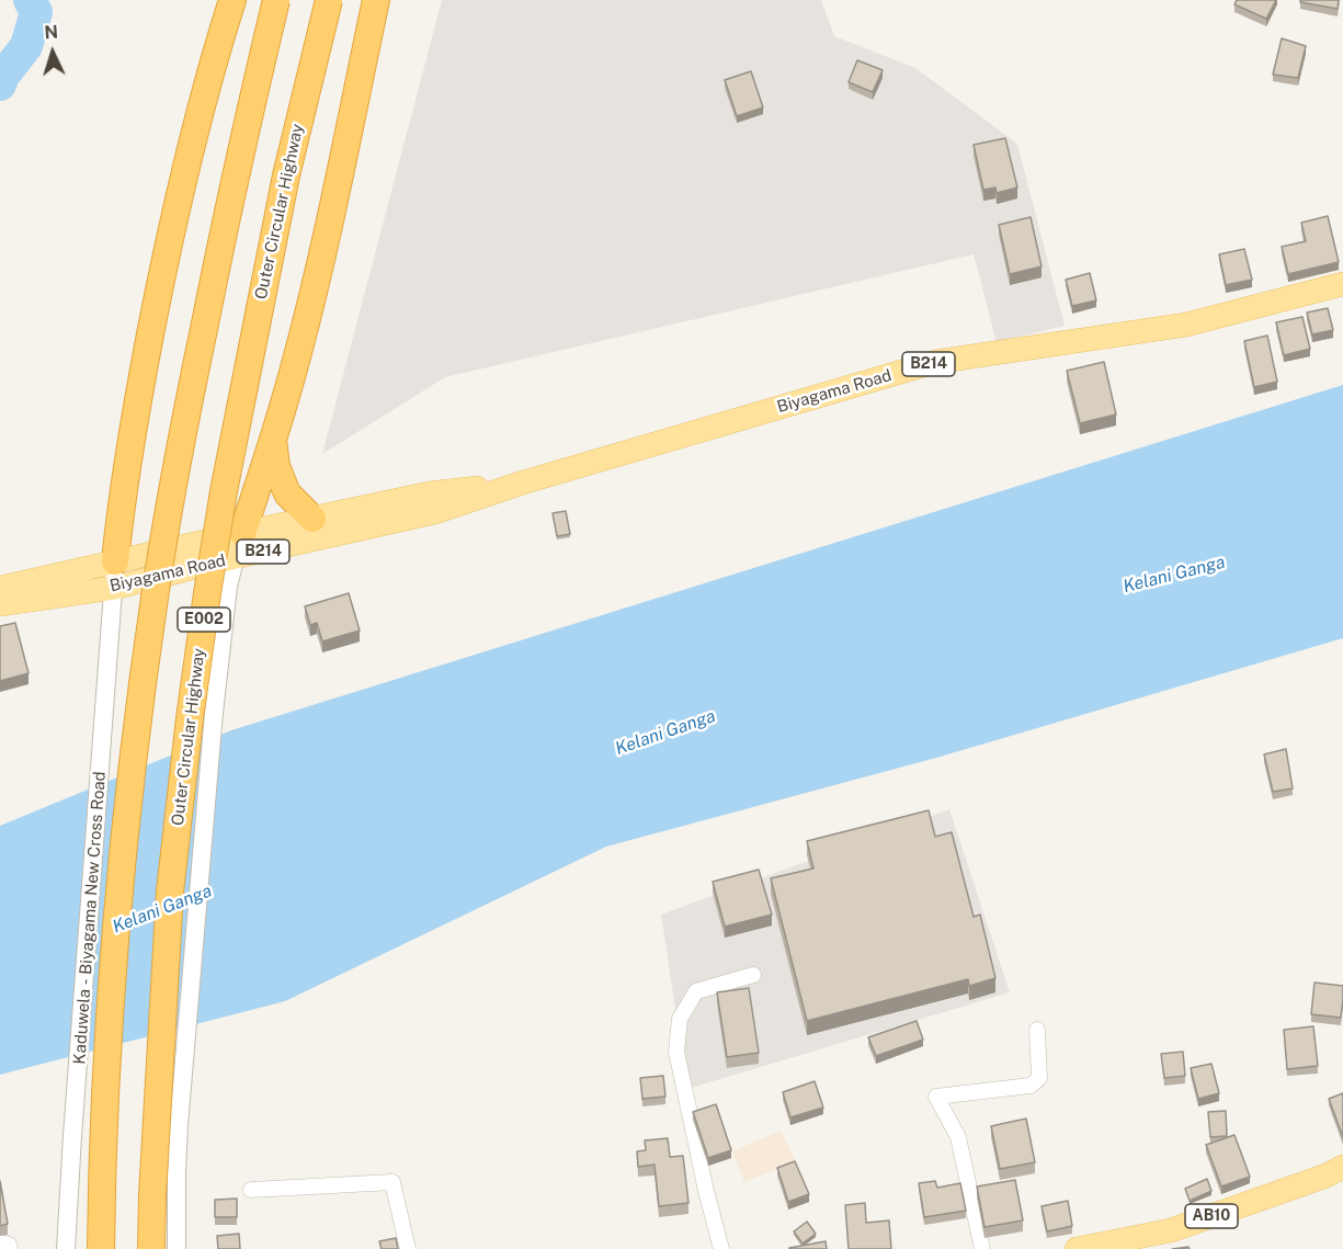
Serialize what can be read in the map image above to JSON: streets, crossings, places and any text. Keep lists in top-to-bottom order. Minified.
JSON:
{"streets":{"highway":["Outer Circular Highway","E002"],"main road":["B214","Biyagama Road","AB10"],"street":["Kaduwela - Biyagama New Cross Road"]},"crossings":[["Biyagama Road","Kaduwela - Biyagama New Cross Road"]],"water":["Kelani Ganga"],"north":"top"}
